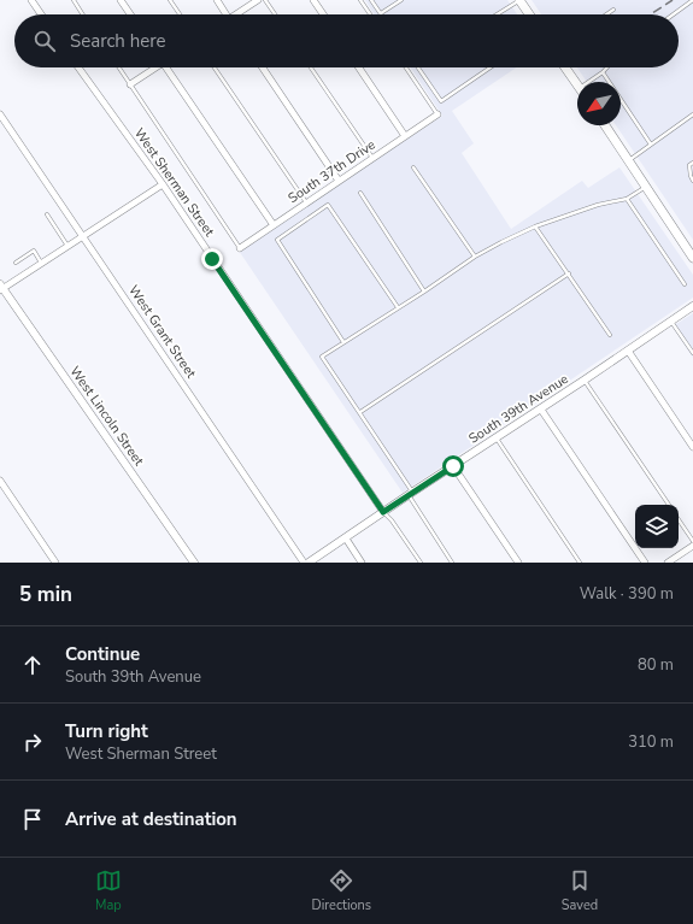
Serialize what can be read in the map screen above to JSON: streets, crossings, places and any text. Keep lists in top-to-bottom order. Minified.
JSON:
{"streets":{"street":["South 37th Drive","West Sherman Street","West Grant Street","South 39th Avenue","West Lincoln Street"]},"crossings":[["West Sherman Street","South 39th Avenue"]],"north":"bottom left","page":{"search":"Search here","heading":["5 min","Walk · 390 m"],"list":[["Continue","South 39th Avenue","80 m"],["Turn right","West Sherman Street","310 m"],"Arrive at destination"],"nav":["Map","Directions","Saved"]}}
